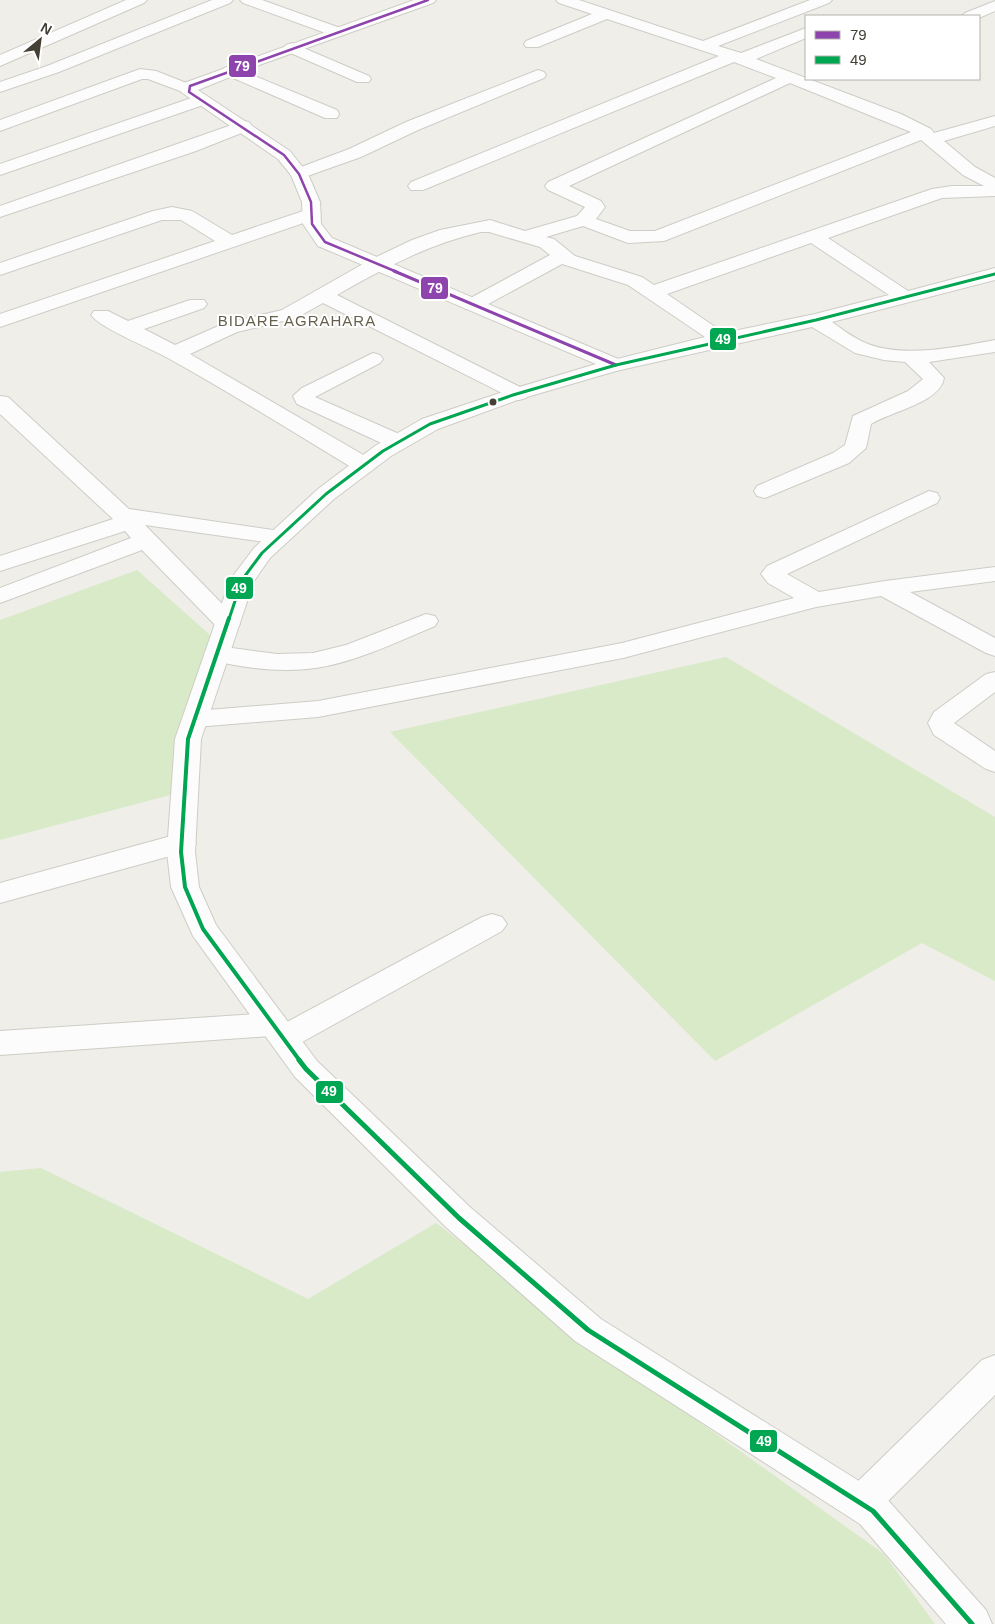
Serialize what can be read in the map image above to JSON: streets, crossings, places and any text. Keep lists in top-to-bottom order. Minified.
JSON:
{"districts":["BIDARE AGRAHARA"],"lines":["transit line 79","transit line 49"],"legend":["79","49"],"north":"top right"}
